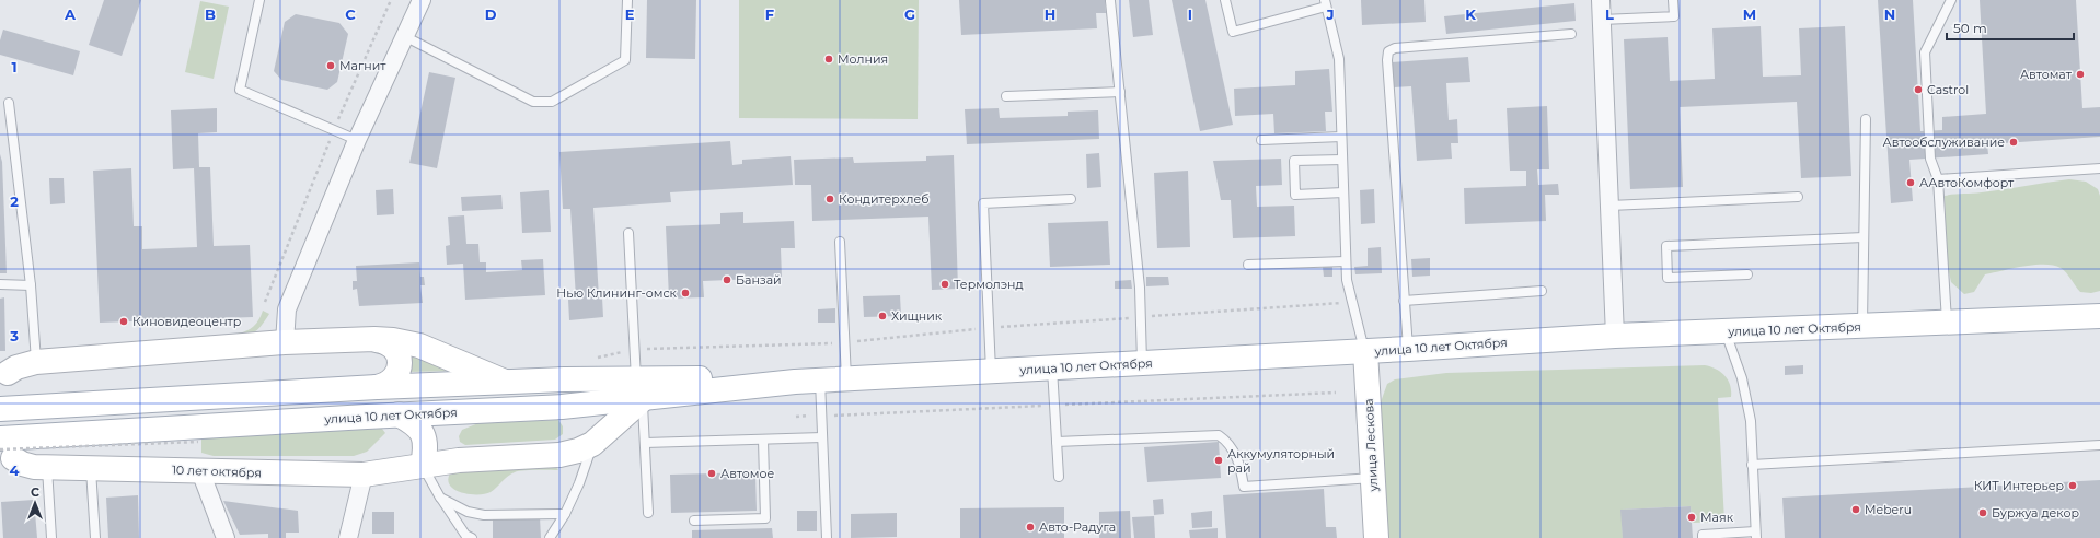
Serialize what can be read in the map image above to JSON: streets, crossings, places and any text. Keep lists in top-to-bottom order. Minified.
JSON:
{"streets":{"main road":["улица 10 лет Октября","улица Лескова","10 лет октября"]},"crossings":[["улица 10 лет Октября","улица Лескова"]],"places":["Молния","Магнит","Автомат","Castrol","Автообслуживание","ААвтоКомфорт","Кондитерхлеб","Банзай","Термолэнд","Нью Клининг-омск","Хищник","Киновидеоцентр","Аккумуляторный рай","Автомое","КИТ Интерьер","Meberu","Буржуа декор","Маяк","Авто-Радуга"],"scale_bar":"50 m","north":"top","grid":{"columns":["A","B","C","D","E","F","G","H","I","J","K","L","M","N"],"rows":["1","2","3","4"]}}
